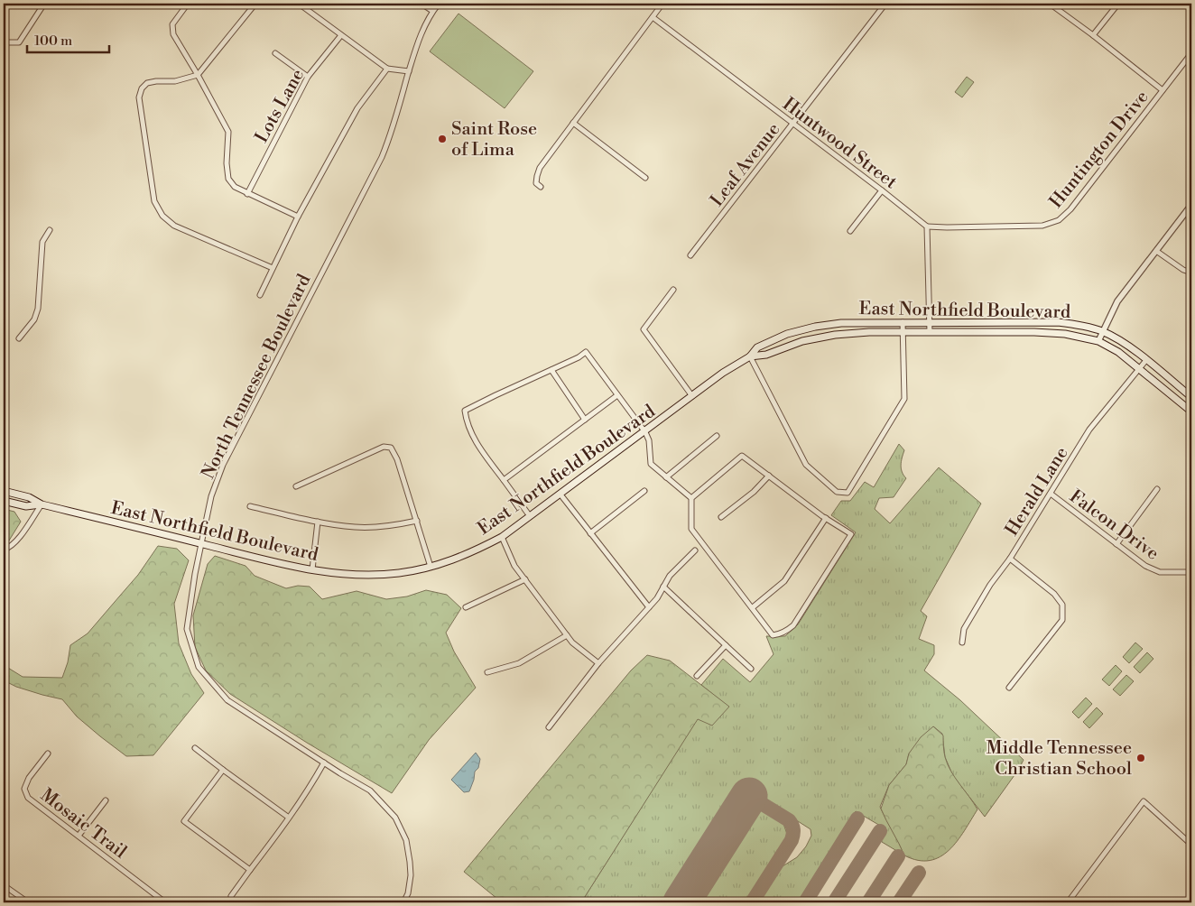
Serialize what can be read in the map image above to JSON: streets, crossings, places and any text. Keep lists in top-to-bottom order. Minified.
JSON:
{"streets":{"main road":["East Northfield Boulevard"],"street":["Lots Lane","Huntwood Street","Huntington Drive","Leaf Avenue","North Tennessee Boulevard","Herald Lane","Falcon Drive","Mosaic Trail"]},"crossings":[["Huntwood Street","Huntington Drive"],["Huntwood Street","Leaf Avenue"],["East Northfield Boulevard","North Tennessee Boulevard"],["East Northfield Boulevard","Herald Lane"],["Herald Lane","Falcon Drive"]],"places":["Saint Rose of Lima","Middle Tennessee Christian School"],"scale_bar":"100 m"}
